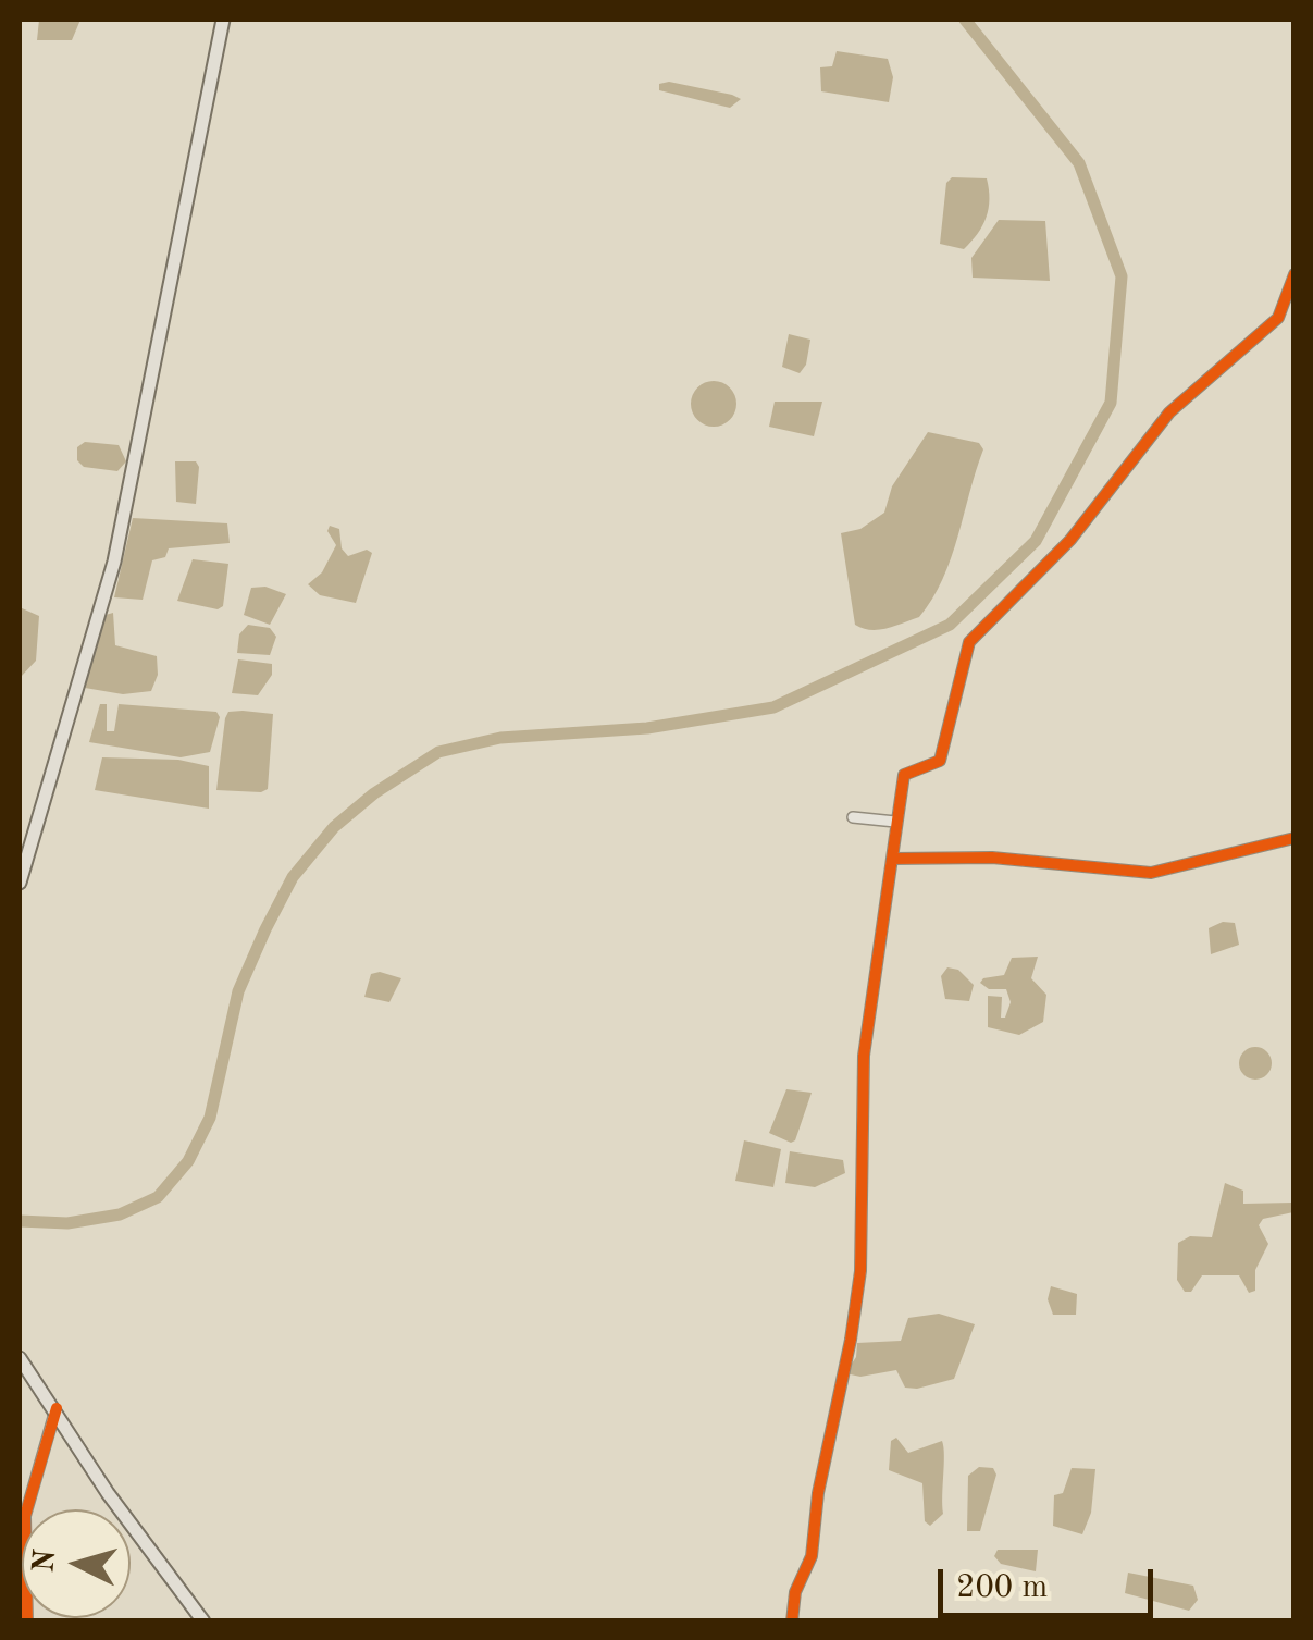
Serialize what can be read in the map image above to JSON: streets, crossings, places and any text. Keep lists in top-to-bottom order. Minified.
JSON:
{"scale_bar":"200 m","north":"left"}
